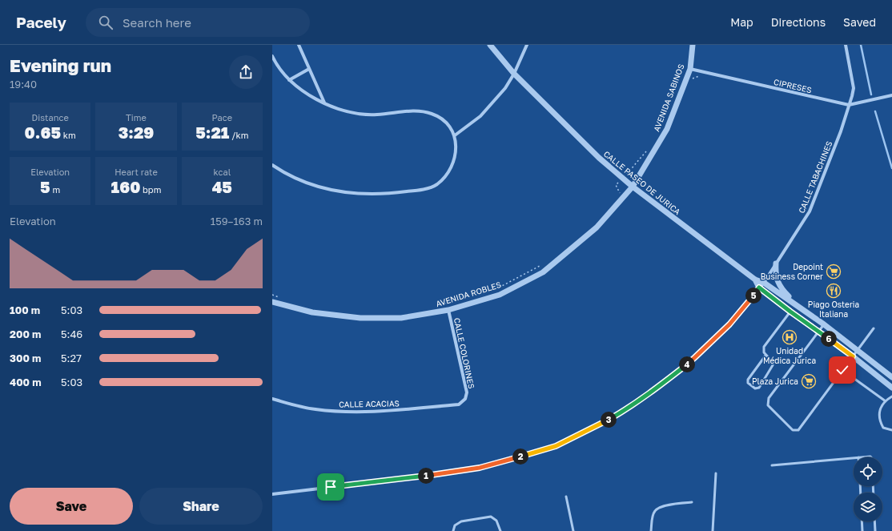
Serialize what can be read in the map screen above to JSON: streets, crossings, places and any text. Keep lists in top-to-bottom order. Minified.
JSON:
{"streets":{"street":["CIPRESES","AVENIDA SABINOS","CALLE TABACHINES","CALLE PASEO DE JURICA","AVENIDA ROBLES","CALLE COLORINES","CALLE ACACIAS"]},"crossings":[["CIPRESES","AVENIDA SABINOS"],["CIPRESES","CALLE TABACHINES"],["AVENIDA SABINOS","CALLE PASEO DE JURICA"],["AVENIDA SABINOS","AVENIDA ROBLES"],["CALLE TABACHINES","CALLE PASEO DE JURICA"],["CALLE PASEO DE JURICA","AVENIDA ROBLES"],["AVENIDA ROBLES","CALLE COLORINES"],["CALLE COLORINES","CALLE ACACIAS"]],"places":{"supermarket":["Depoint Business Corner","Plaza Jurica"],"restaurant":["Piago Osteria Italiana"],"hospital":["Unidad Médica Jurica"]},"page":{"header":"Pacely","search":"Search here","nav":["Map","Directions","Saved"],"heading":["Evening run","19:40"],"stats":[["Distance","0.65 km"],["Time","3:29"],["Pace","5:21 /km"],["Elevation","5 m"],["Heart rate","160 bpm"],["kcal","45"]],"chart":["Elevation","159–163 m"],"pins":["5","6","4","3","2","1"],"list":[{"name":"100 m","note":"5:03"},{"name":"200 m","note":"5:46"},{"name":"300 m","note":"5:27"},{"name":"400 m","note":"5:03"}],"buttons":["Save","Share"]}}
